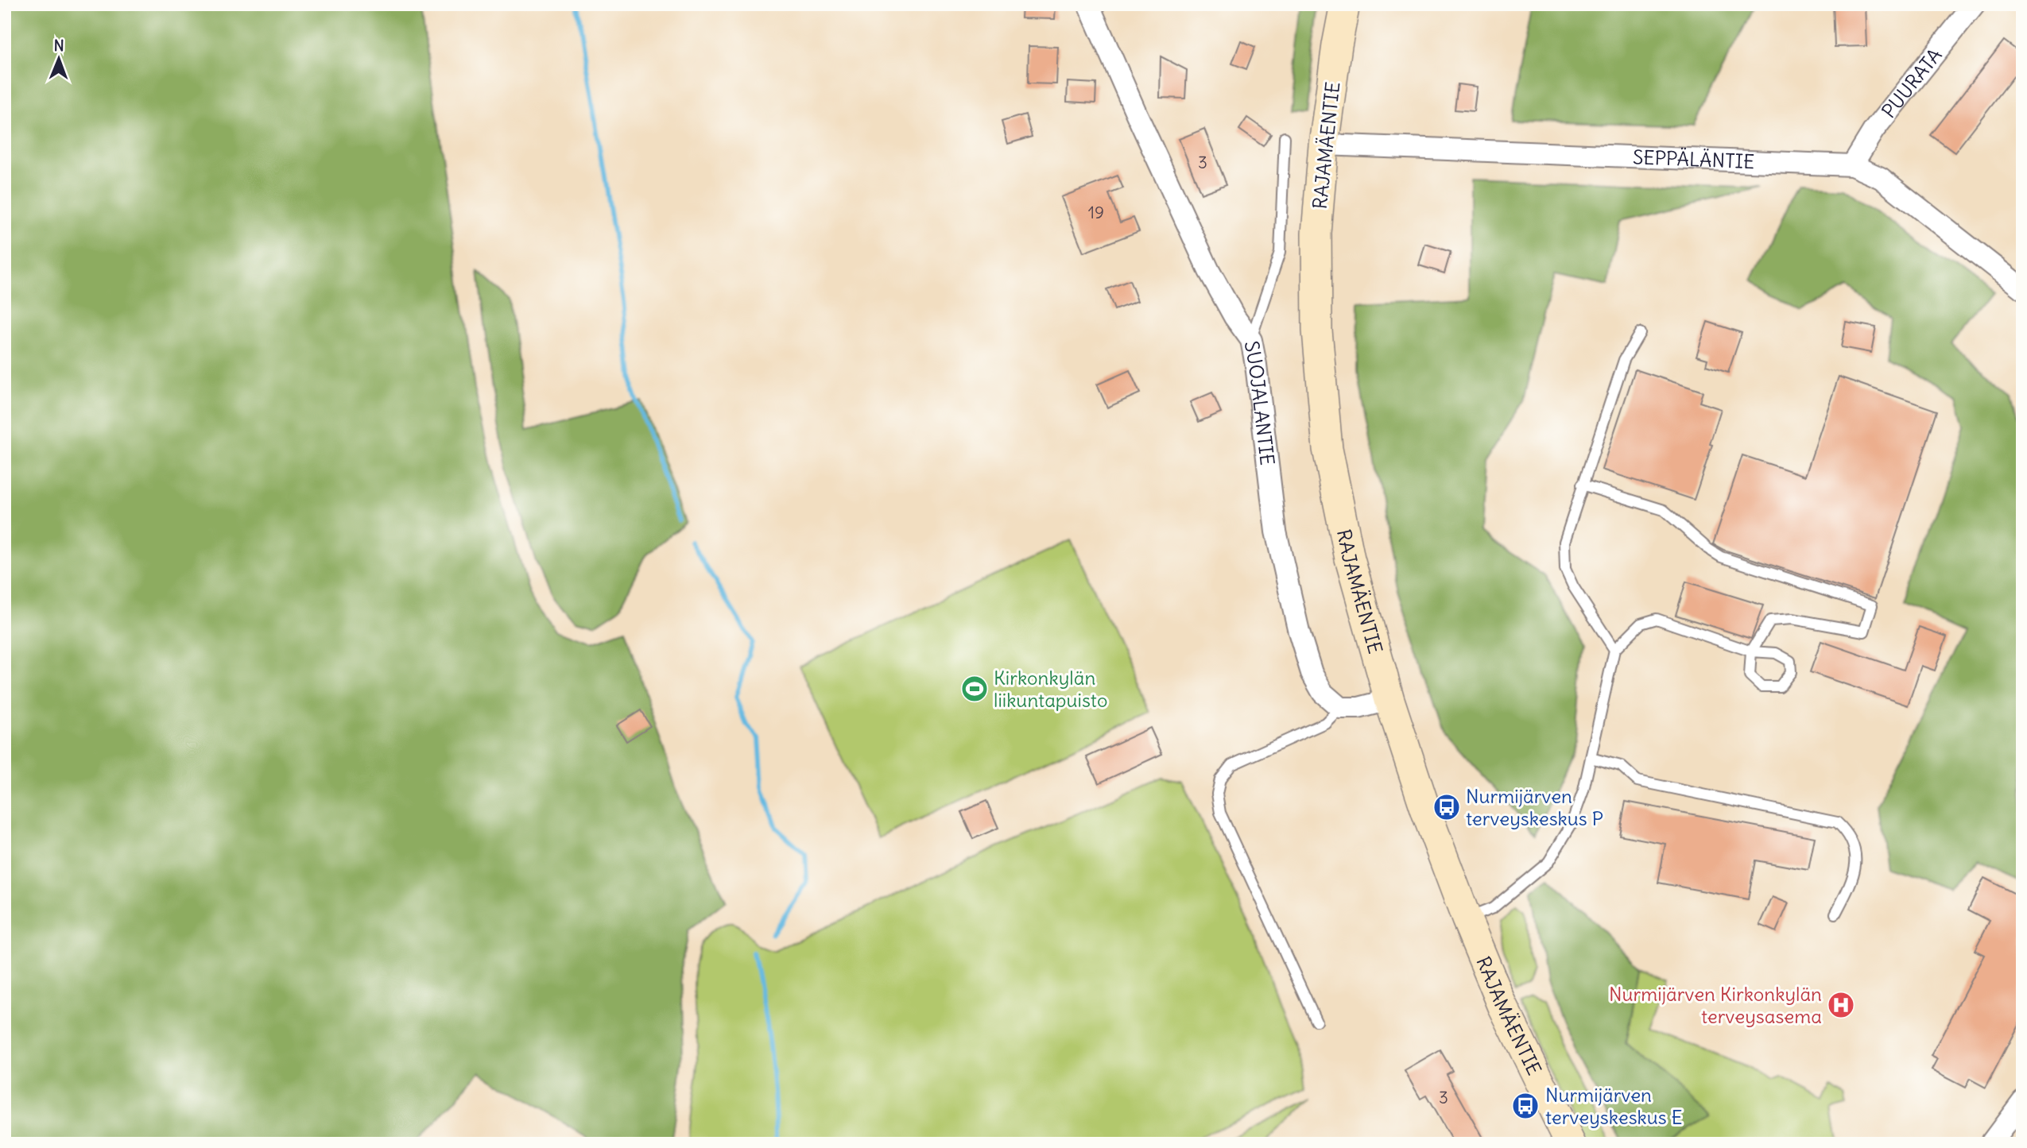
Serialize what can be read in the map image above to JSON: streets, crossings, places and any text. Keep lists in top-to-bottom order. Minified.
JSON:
{"streets":{"main road":["RAJAMÄENTIE"],"street":["PUURATA","SEPPÄLÄNTIE","SUOJALANTIE"]},"crossings":[["PUURATA","SEPPÄLÄNTIE"],["RAJAMÄENTIE","SEPPÄLÄNTIE"]],"places":{"sports":["Kirkonkylän liikuntapuisto"],"bus stop":["Nurmijärven terveyskeskus P","Nurmijärven terveyskeskus E"],"hospital":["Nurmijärven Kirkonkylän terveysasema"]},"house_numbers":["3","19","3"],"north":"top"}
